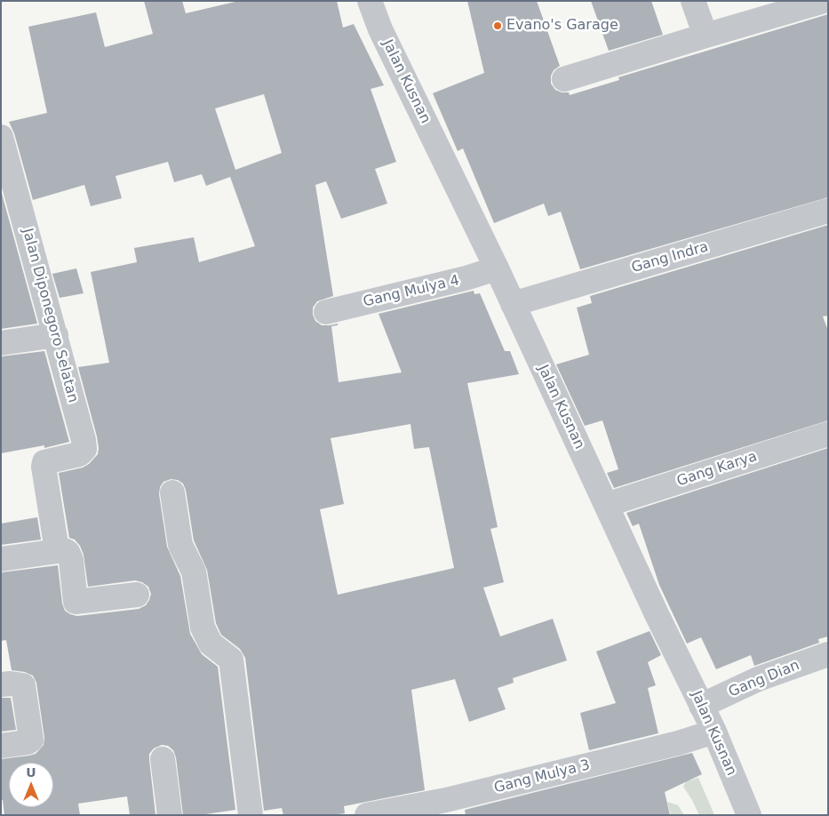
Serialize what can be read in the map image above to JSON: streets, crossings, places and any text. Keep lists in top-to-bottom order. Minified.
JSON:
{"streets":{"street":["Jalan Kusnan","Gang Indra","Gang Mulya 4","Jalan Diponegoro Selatan","Gang Karya","Gang Dian","Gang Mulya 3"]},"crossings":[["Jalan Kusnan","Gang Indra"],["Jalan Kusnan","Gang Mulya 4"],["Jalan Kusnan","Gang Karya"],["Jalan Kusnan","Gang Dian"],["Jalan Kusnan","Gang Mulya 3"]],"places":["Evano's Garage"],"north":"top"}
